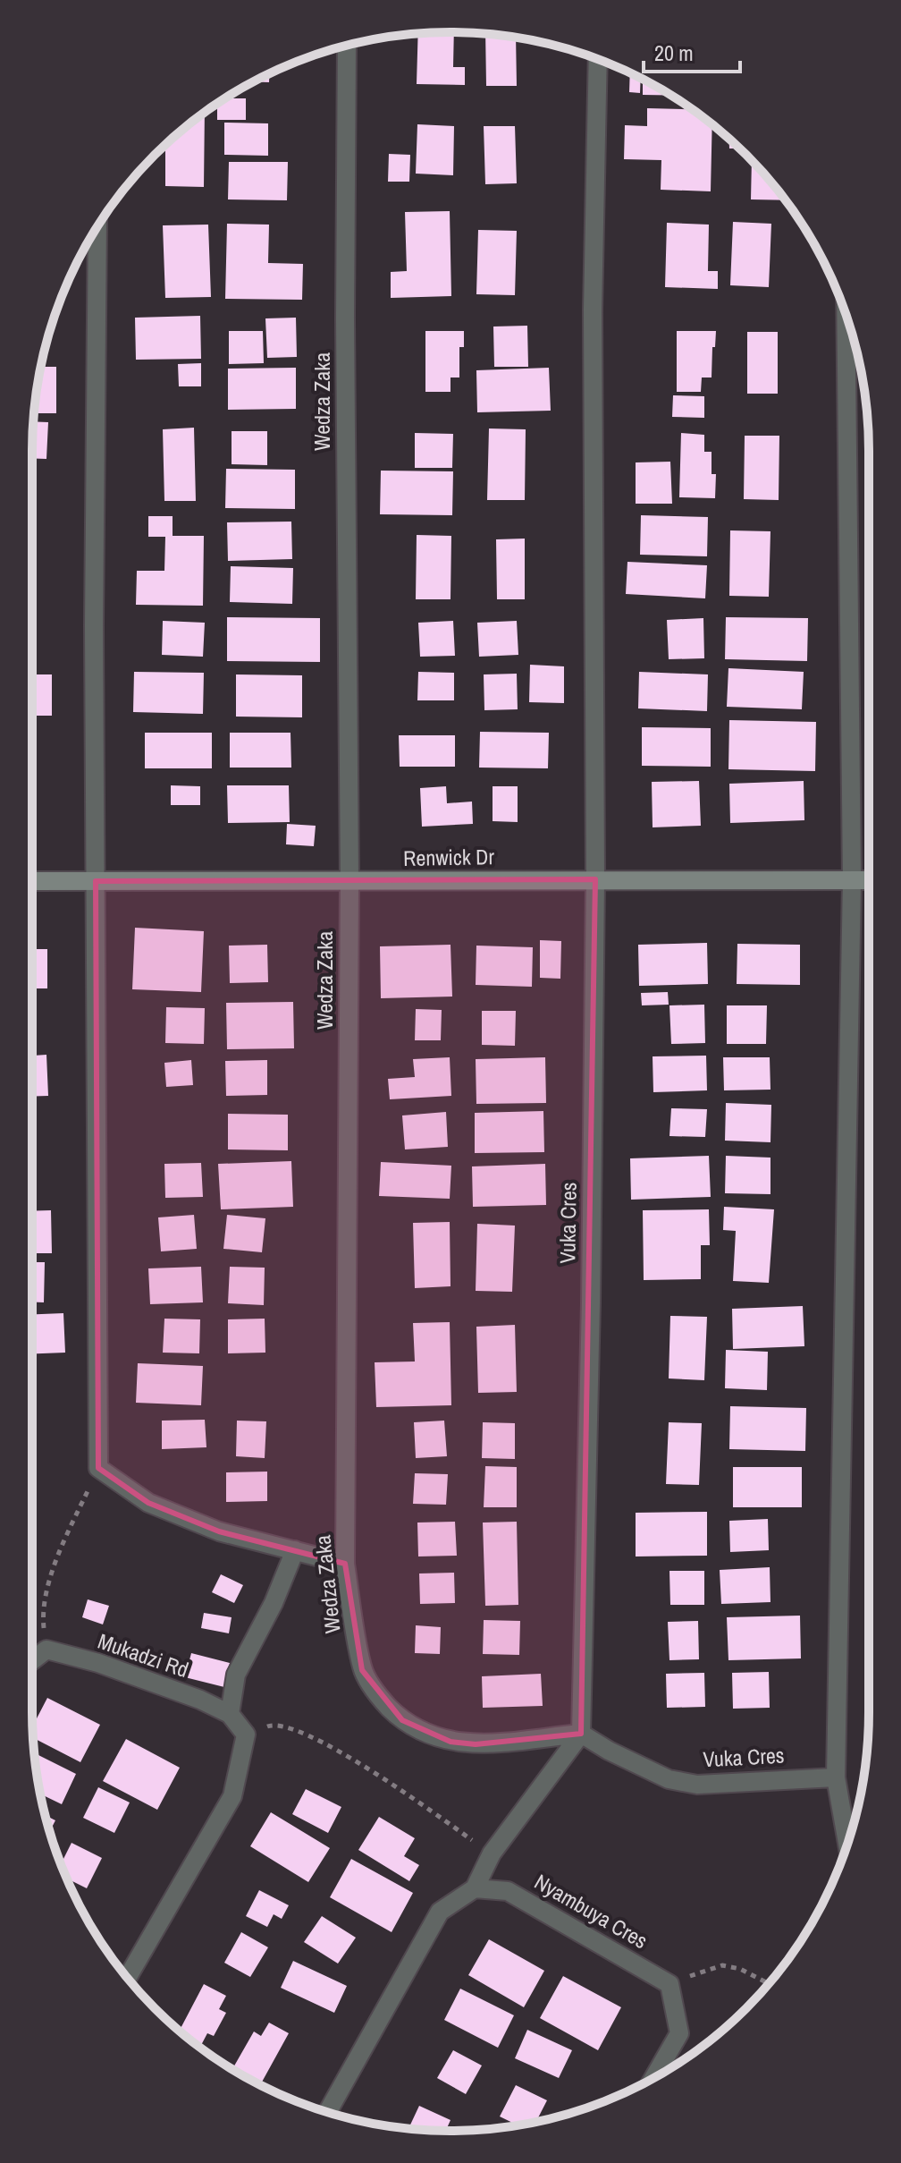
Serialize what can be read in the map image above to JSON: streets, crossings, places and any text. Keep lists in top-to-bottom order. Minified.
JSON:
{"streets":{"street":["Wedza Zaka","Renwick Dr","Vuka Cres","Mukadzi Rd","Nyambuya Cres"]},"crossings":[["Wedza Zaka","Renwick Dr"],["Wedza Zaka","Vuka Cres"],["Renwick Dr","Vuka Cres"]],"scale_bar":"20 m"}
